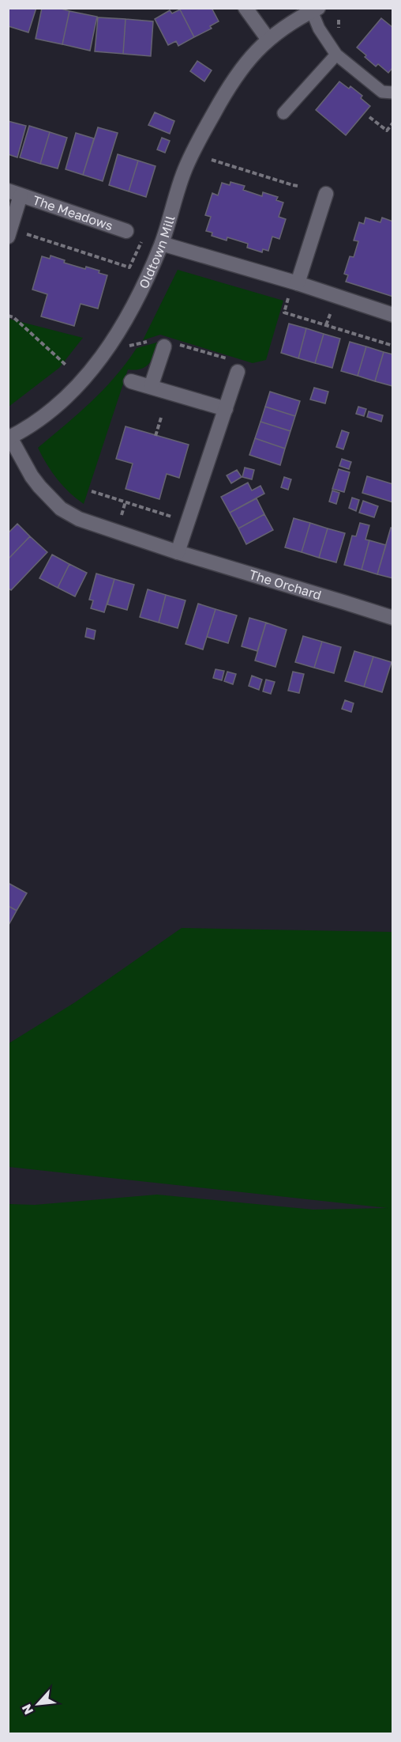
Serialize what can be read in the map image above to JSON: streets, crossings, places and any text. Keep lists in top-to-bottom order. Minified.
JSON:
{"streets":{"street":["The Meadows","Oldtown Mill","The Orchard"]},"crossings":[["Oldtown Mill","The Orchard"]],"north":"bottom left"}
